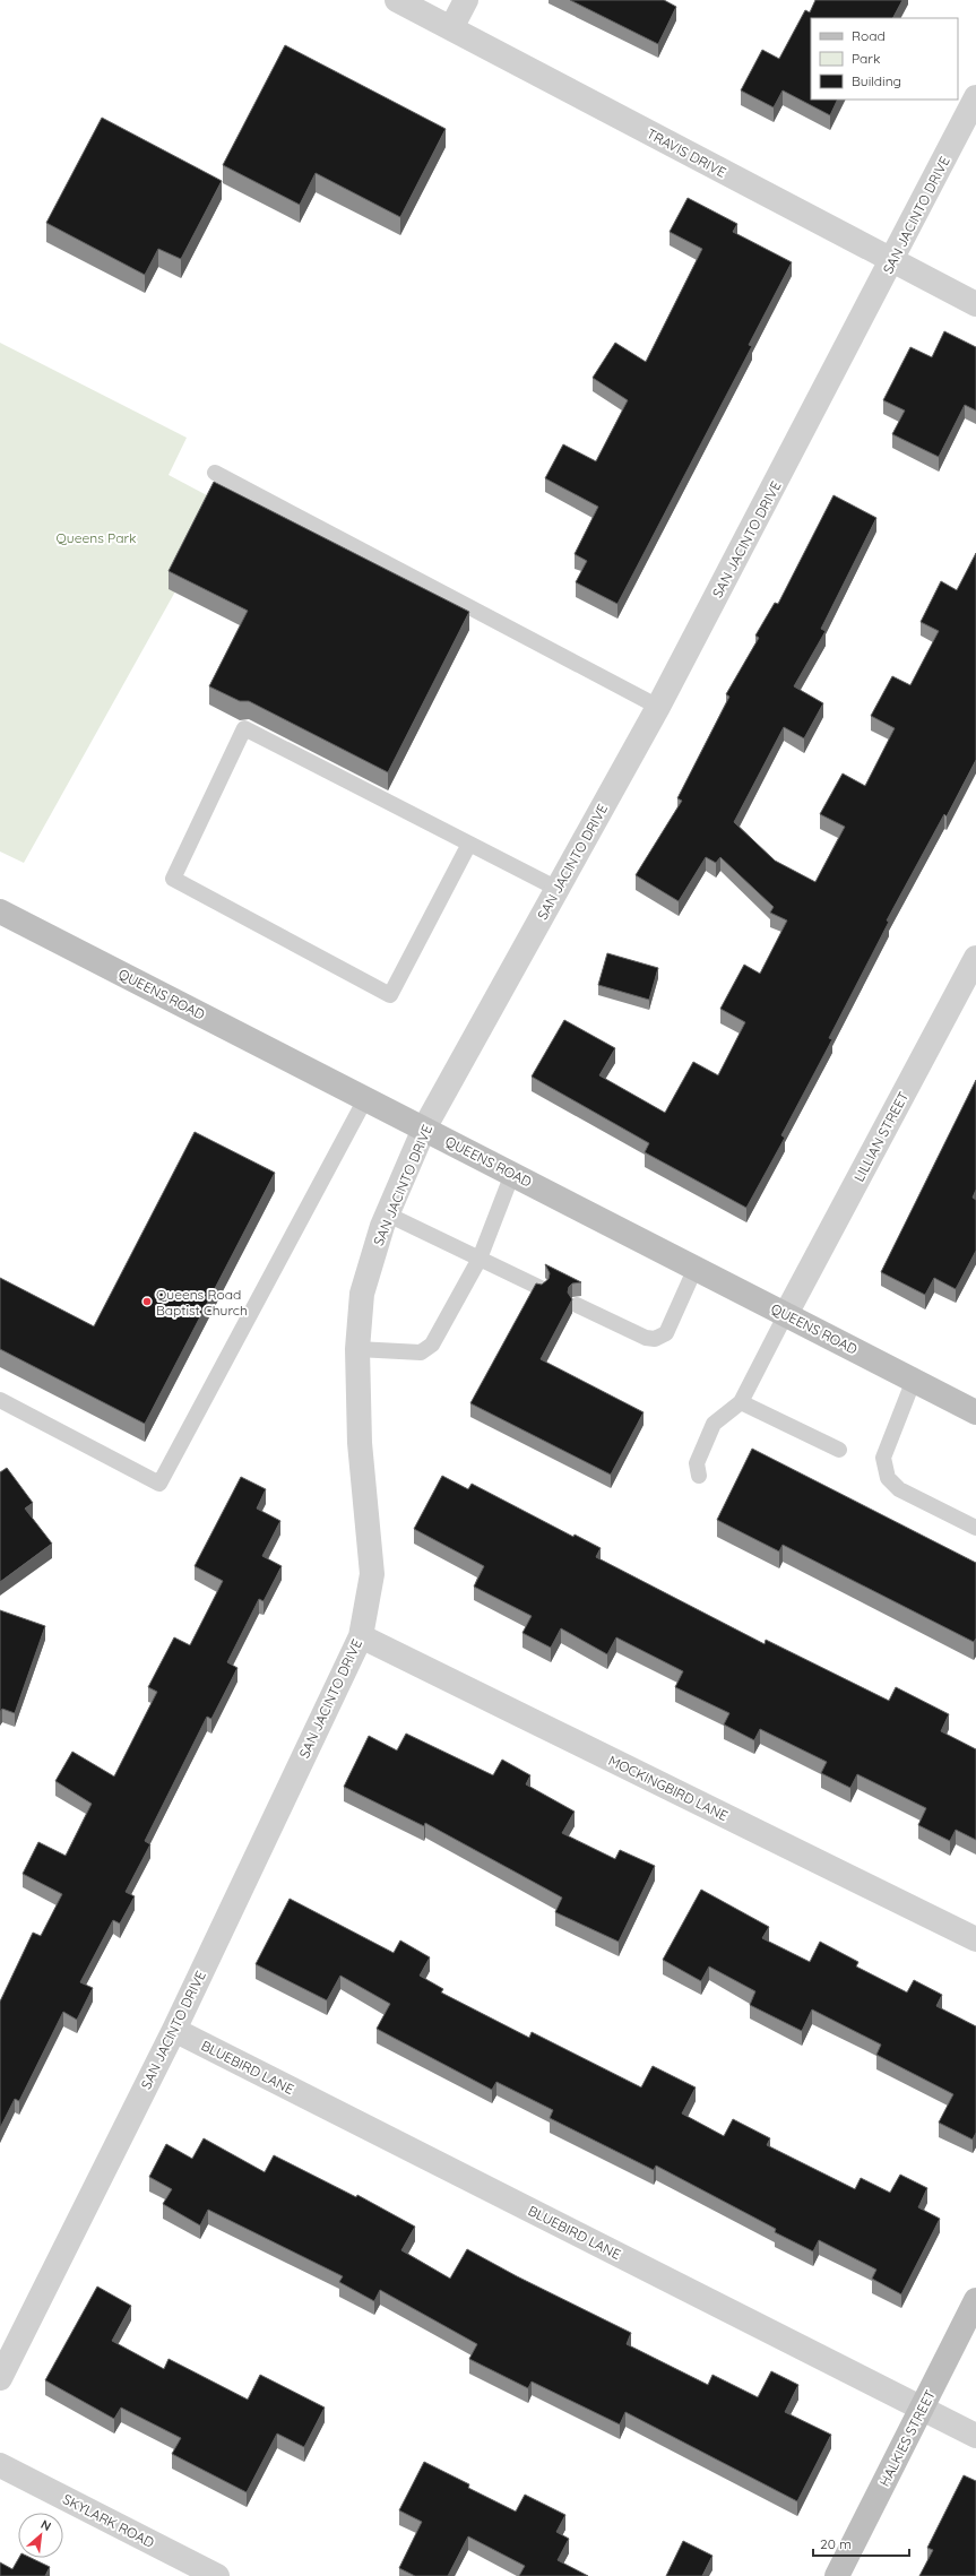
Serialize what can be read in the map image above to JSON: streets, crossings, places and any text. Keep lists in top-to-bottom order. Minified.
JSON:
{"streets":{"street":["TRAVIS DRIVE","SAN JACINTO DRIVE","QUEENS ROAD","LILLIAN STREET","MOCKINGBIRD LANE","BLUEBIRD LANE","HALKIES STREET","SKYLARK ROAD"]},"crossings":[["TRAVIS DRIVE","SAN JACINTO DRIVE"],["SAN JACINTO DRIVE","QUEENS ROAD"],["SAN JACINTO DRIVE","MOCKINGBIRD LANE"],["SAN JACINTO DRIVE","BLUEBIRD LANE"],["QUEENS ROAD","LILLIAN STREET"],["BLUEBIRD LANE","HALKIES STREET"]],"parks":["Queens Park"],"places":["Queens Road Baptist Church"],"legend":["Road","Park","Building"],"scale_bar":"20 m","north":"top right"}
